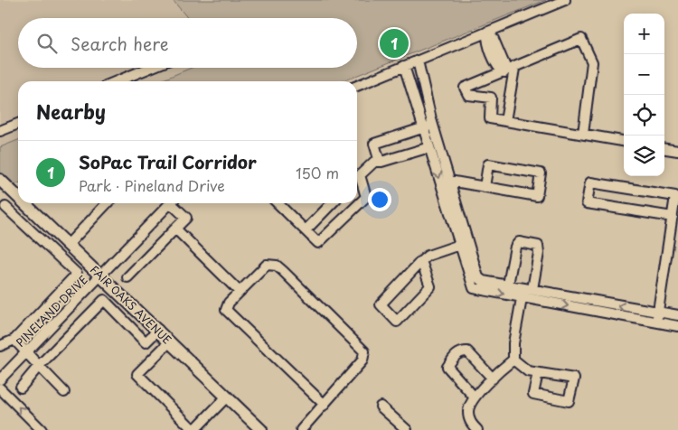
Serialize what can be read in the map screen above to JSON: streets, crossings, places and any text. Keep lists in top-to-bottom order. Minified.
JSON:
{"streets":{"main road":["FAIR OAKS AVENUE"],"street":["PINELAND DRIVE"]},"crossings":[["FAIR OAKS AVENUE","PINELAND DRIVE"]],"page":{"map_buttons":["+","−"],"search":"Search here","pins":"1","heading":"Nearby","list":[{"mark":"1","name":"SoPac Trail Corridor","note":"Park · Pineland Drive","value":"150 m"}]}}
